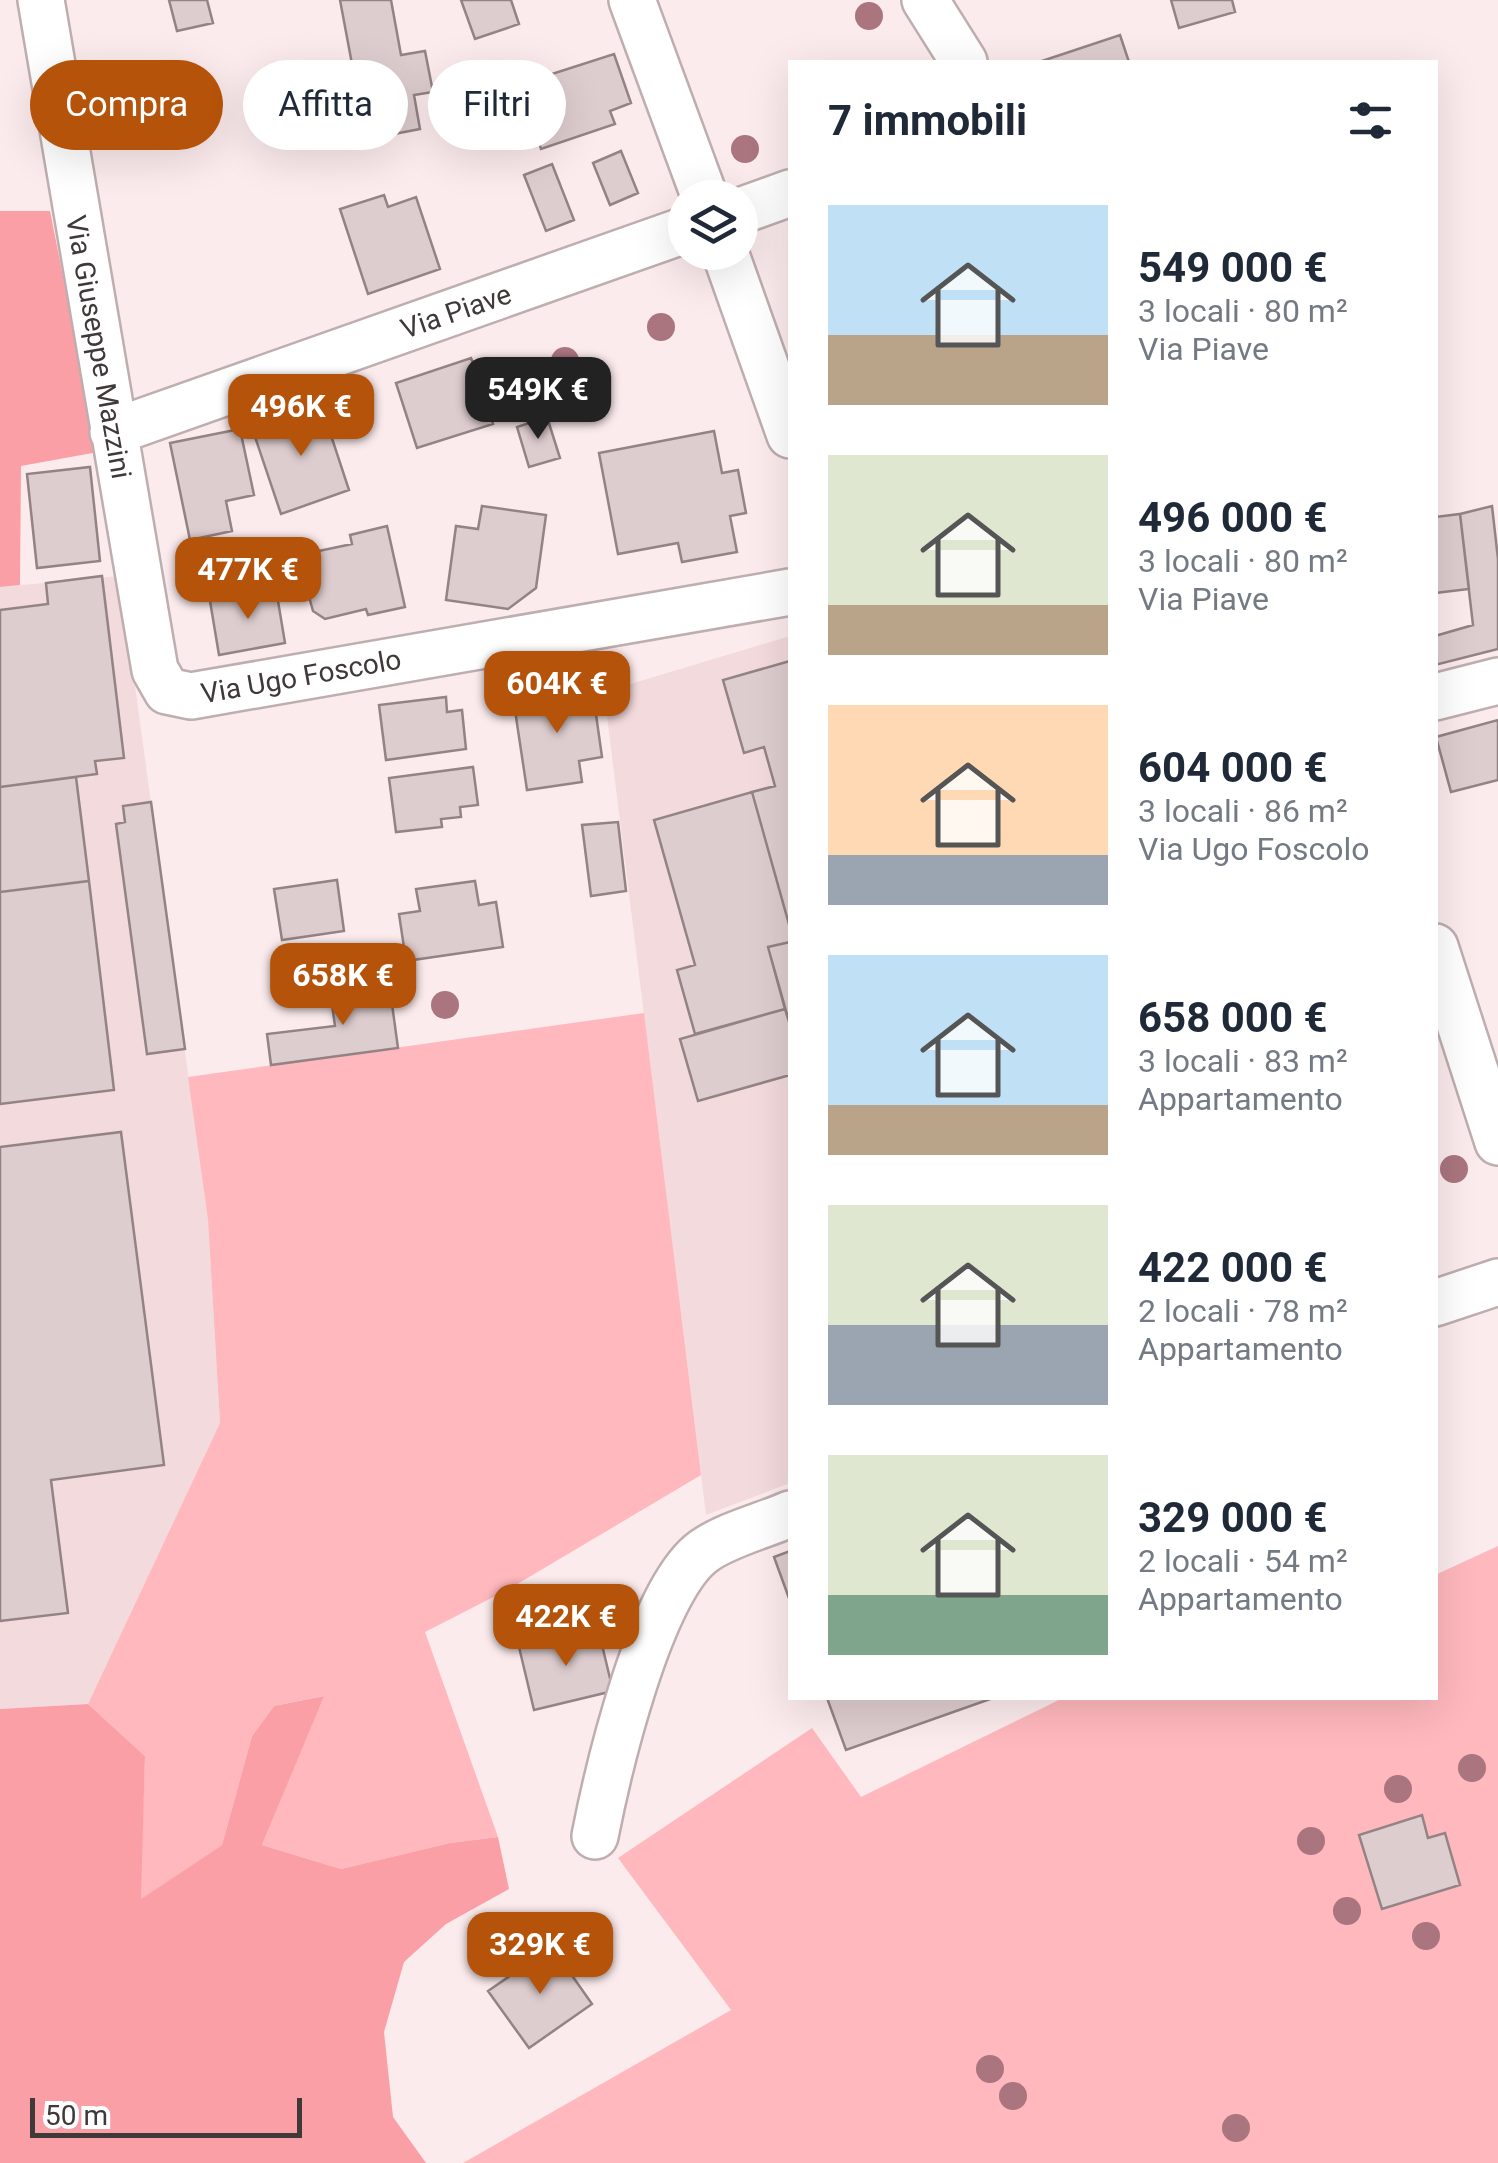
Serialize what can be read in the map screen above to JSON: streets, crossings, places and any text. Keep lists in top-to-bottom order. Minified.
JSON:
{"streets":{"street":["Via Piave","Via Giuseppe Mazzini","Via Ugo Foscolo"]},"crossings":[["Via Piave","Via Giuseppe Mazzini"],["Via Giuseppe Mazzini","Via Ugo Foscolo"]],"scale_bar":"50 m","page":{"chip":["Compra","Affitta","Filtri"],"heading":"7 immobili","list":[{"name":"549 000 €","note":"3 locali · 80 m² · Via Piave"},{"name":"496 000 €","note":"3 locali · 80 m² · Via Piave"},{"name":"604 000 €","note":"3 locali · 86 m² · Via Ugo Foscolo"},{"name":"658 000 €","note":"3 locali · 83 m² · Appartamento"},{"name":"422 000 €","note":"2 locali · 78 m² · Appartamento"},{"name":"329 000 €","note":"2 locali · 54 m² · Appartamento"}],"price":["549K €","496K €","477K €","604K €","658K €","422K €","329K €"],"scale":"50 m"}}
